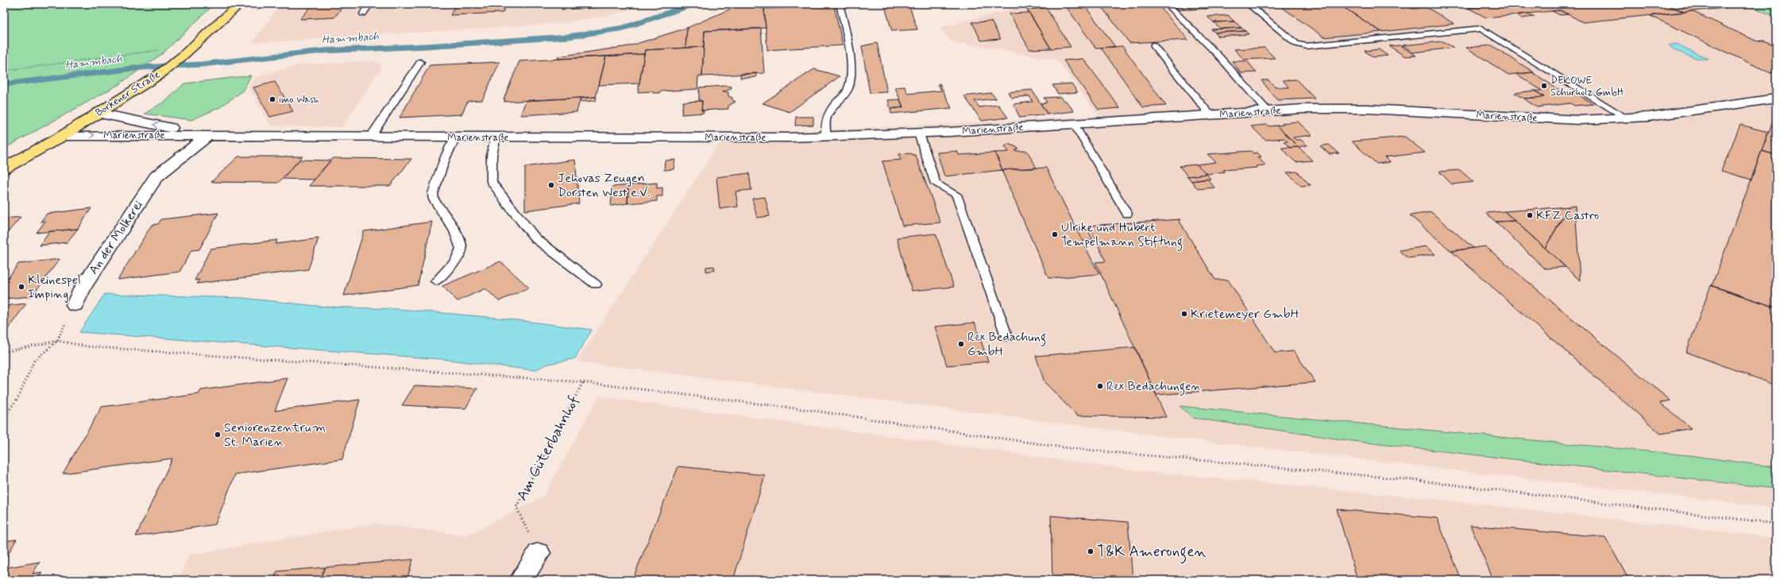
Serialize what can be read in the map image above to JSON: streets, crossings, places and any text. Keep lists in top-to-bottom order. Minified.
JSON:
{"streets":{"main road":["Borkener Straße"],"street":["Marienstraße","An der Molkerei"],"path":["Am Güterbahnhof"]},"crossings":[["Borkener Straße","Marienstraße"],["Marienstraße","An der Molkerei"]],"water":["Hammbach"],"places":["DEKOWE Schürholz GmbH","imo Wash","Jehovas Zeugen Dorsten West e.V.","KFZ Castro","Ulrike und Hubert Tempelmann Stiftung","Kleinespel Imping","Krietemeyer GmbH","Rex Bedachung GmbH","Rex Bedachungen","Seniorenzentrum St. Marien","T&K Amerongen"]}
